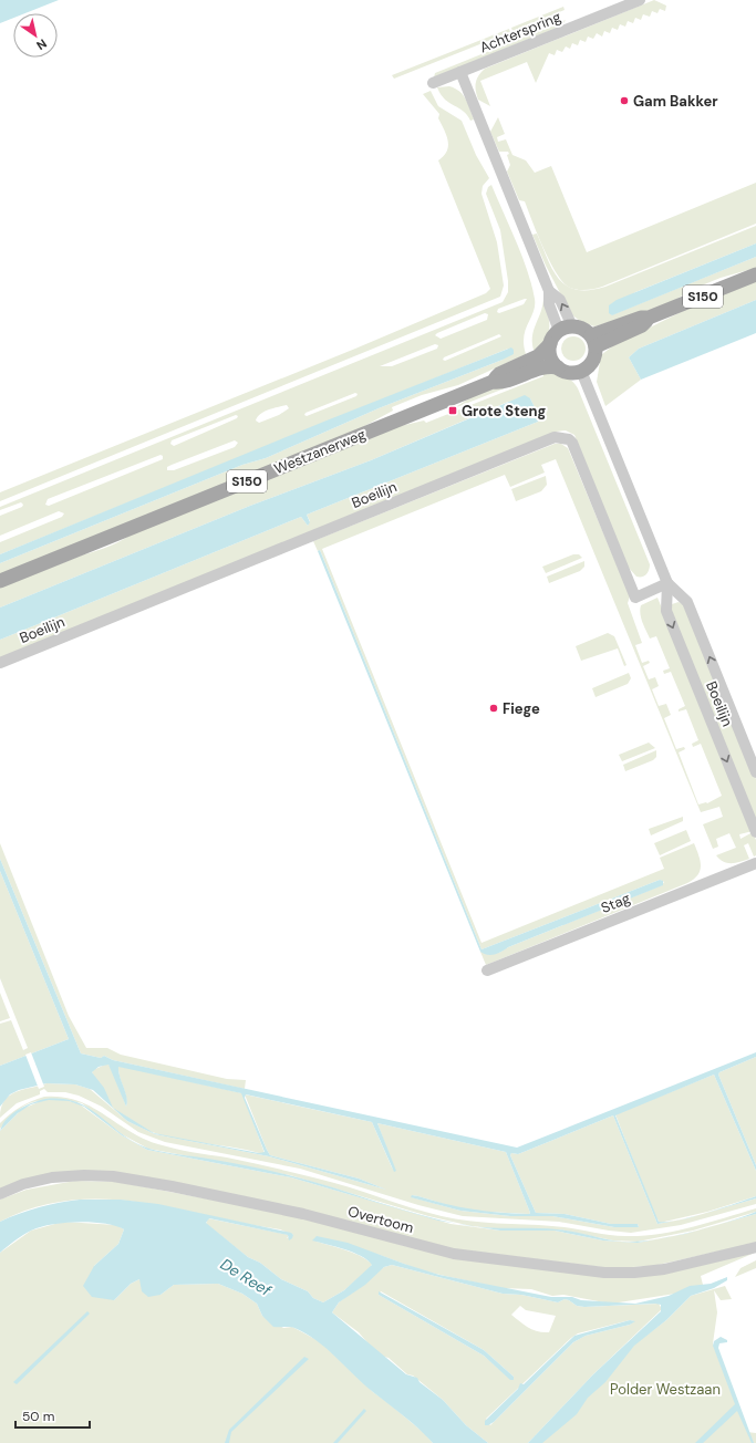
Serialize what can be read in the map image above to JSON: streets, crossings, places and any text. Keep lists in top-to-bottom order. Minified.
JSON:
{"streets":{"main road":["S150","Westzanerweg"],"street":["Achterspring","Boeilijn","Stag","Overtoom"]},"crossings":[["S150","Westzanerweg"],["S150","Boeilijn"],["Westzanerweg","Boeilijn"]],"water":["De Reef"],"parks":["Polder Westzaan"],"places":{"other":["Gam Bakker","Fiege"],"transit":["Grote Steng"]},"scale_bar":"50 m","north":"bottom right"}
